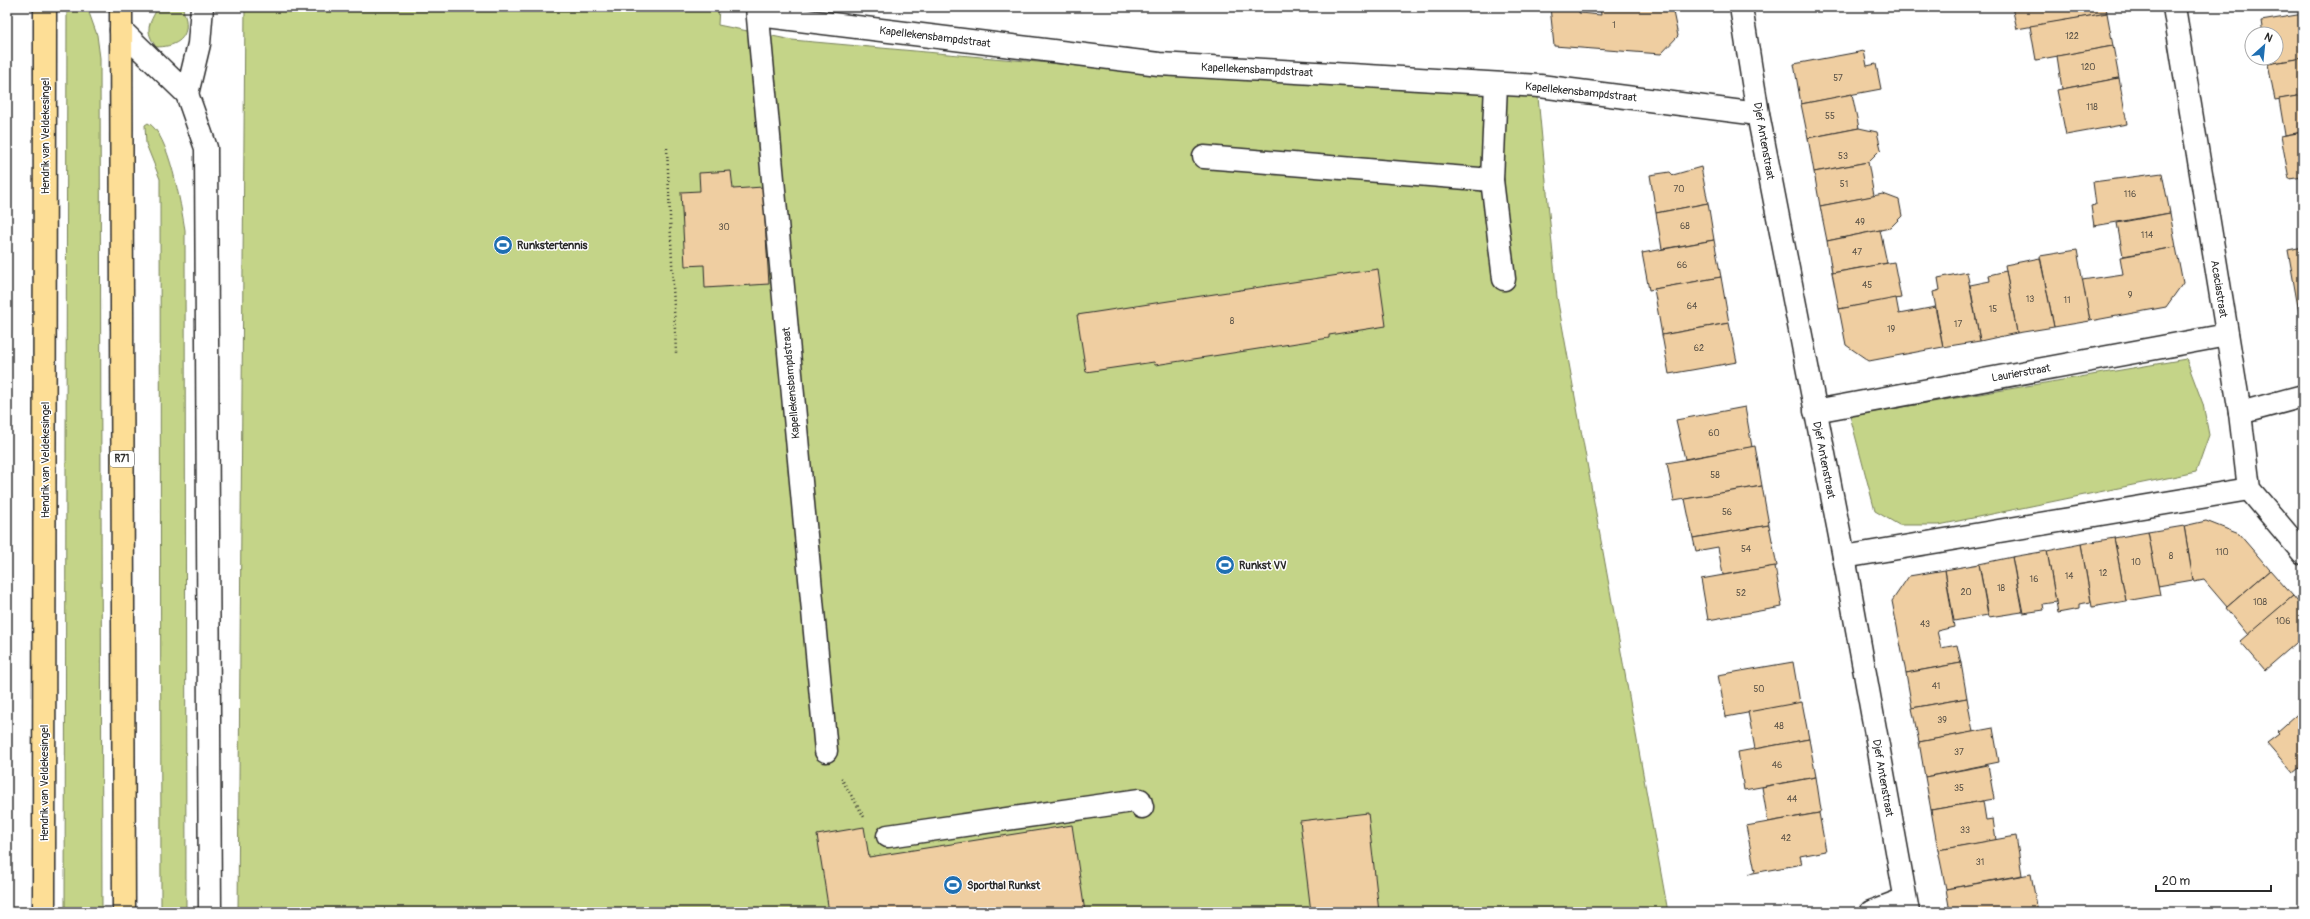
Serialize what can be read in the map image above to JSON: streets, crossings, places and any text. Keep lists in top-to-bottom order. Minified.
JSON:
{"streets":{"highway":["Hendrik van Veldekesingel","R71"],"street":["Kapellekensbampdstraat","Djef Antenstraat","Acaciastraat","Laurierstraat"]},"crossings":[["Kapellekensbampdstraat","Djef Antenstraat"],["Djef Antenstraat","Laurierstraat"],["Acaciastraat","Laurierstraat"]],"places":{"sports":["Runkstertennis","Runkst VV","Sporthal Runkst"]},"house_numbers":["1","122","120","57","118","55","53","51","70","116","49","68","30","114","47","66","45","9","13","11","64","15","8","17","19","62","60","58","56","54","110","8","10","12","14","16","18","20","52","108","106","43","41","50","39","48","37","46","35","44","33","42","31"],"scale_bar":"20 m","north":"top right"}
